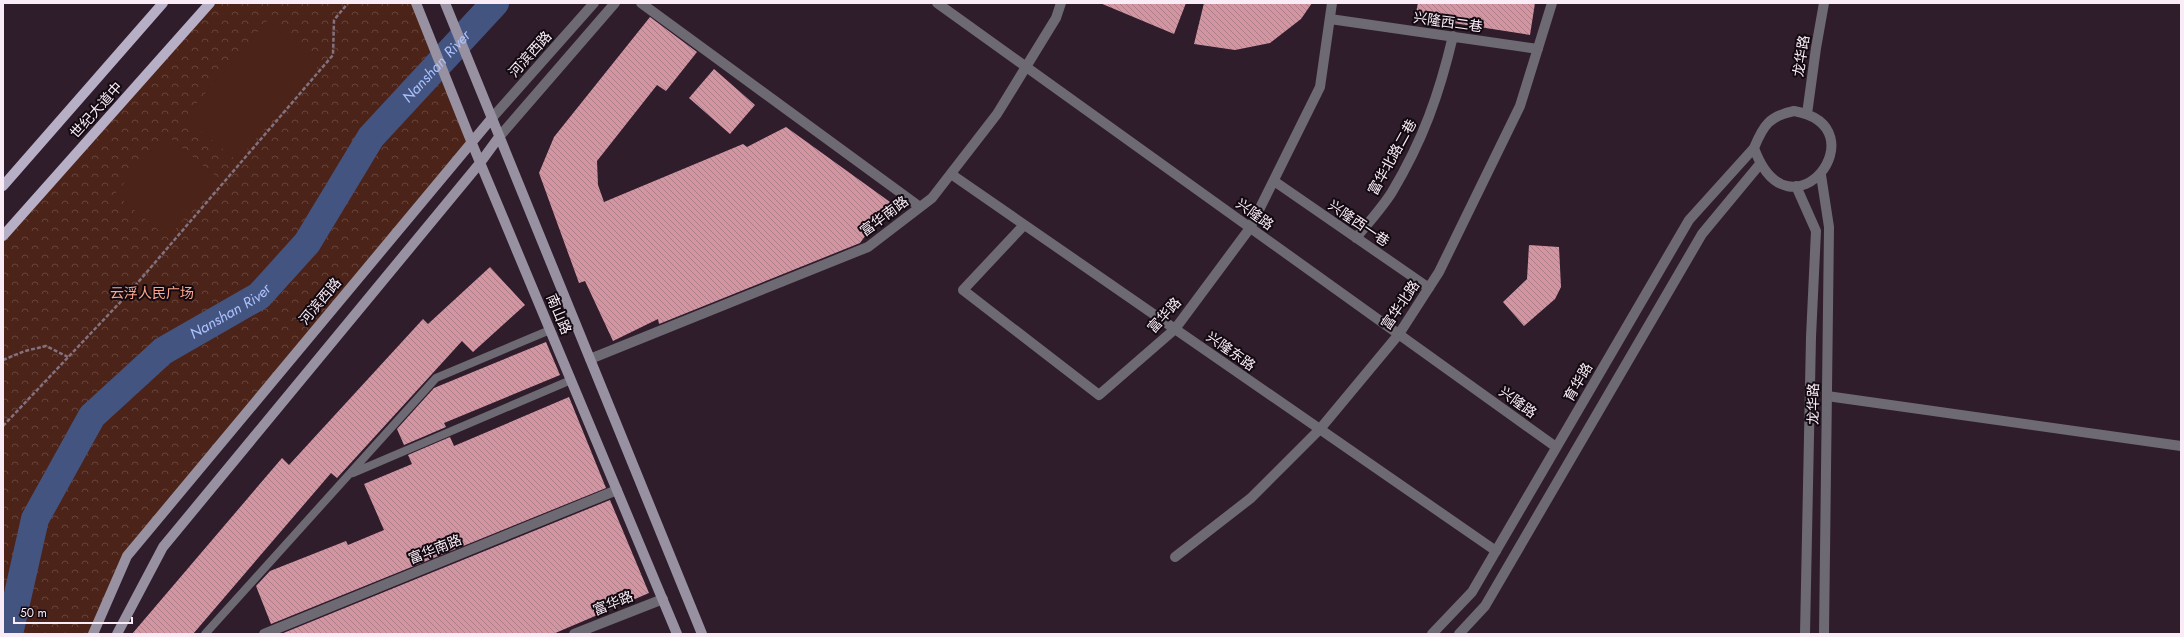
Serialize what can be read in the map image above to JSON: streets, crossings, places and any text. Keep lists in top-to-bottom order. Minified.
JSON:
{"streets":{"main road":["河滨西路","世纪大道中","南山路"],"street":["兴隆西二巷","龙华路","富华北路二巷","兴隆路","富华南路","兴隆西一巷","富华北路","富华路","兴隆东路","育华路"]},"crossings":[["兴隆西二巷","富华北路二巷"],["兴隆西二巷","富华北路"],["兴隆西二巷","富华路"],["河滨西路","南山路"],["龙华路","育华路"],["富华北路二巷","兴隆西一巷"],["兴隆路","富华南路"],["兴隆路","富华北路"],["兴隆路","富华路"],["兴隆路","育华路"],["富华南路","南山路"],["富华南路","兴隆东路"],["兴隆西一巷","富华北路"],["兴隆西一巷","富华路"],["富华北路","兴隆东路"],["南山路","富华路"],["富华路","兴隆东路"],["兴隆东路","育华路"]],"water":["Nanshan River"],"parks":["云浮人民广场"],"scale_bar":"50 m"}
